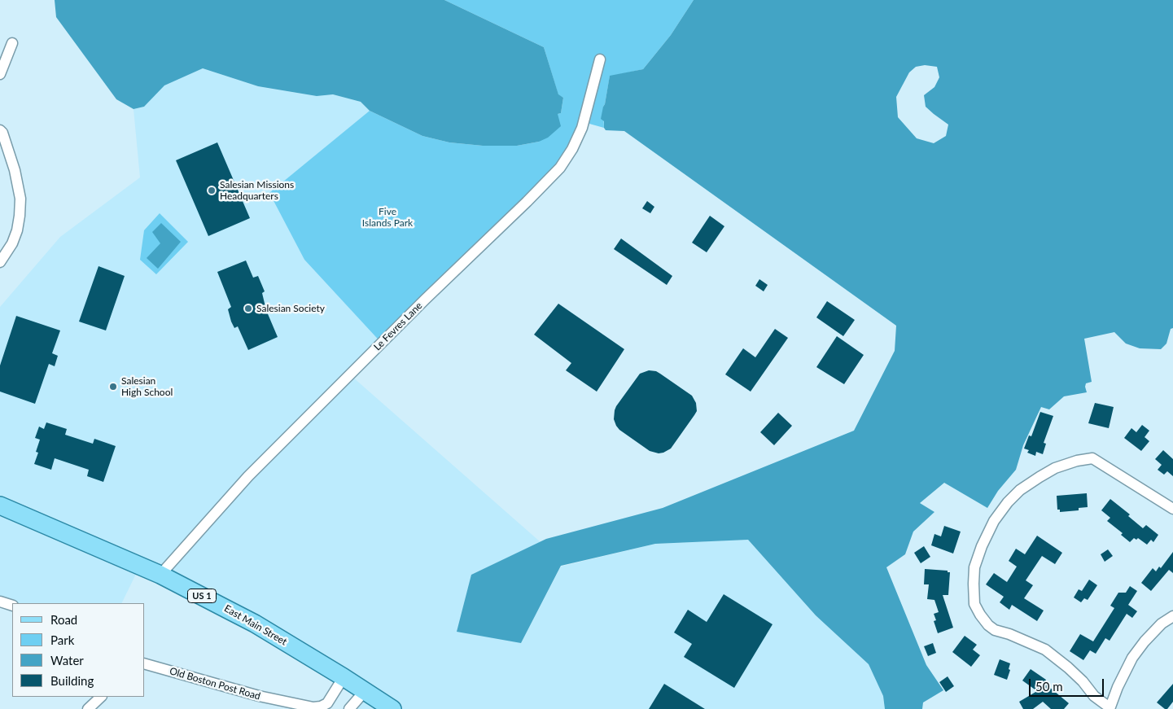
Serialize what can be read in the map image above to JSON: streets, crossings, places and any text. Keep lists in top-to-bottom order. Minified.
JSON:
{"streets":{"main road":["US 1","East Main Street"],"street":["Le Fevres Lane","Old Boston Post Road"]},"crossings":[["Le Fevres Lane","East Main Street"],["East Main Street","Old Boston Post Road"]],"parks":["Five Islands Park"],"places":["Salesian Missions Headquarters","Salesian Society","Salesian High School"],"legend":["Road","Park","Water","Building"],"scale_bar":"50 m"}
